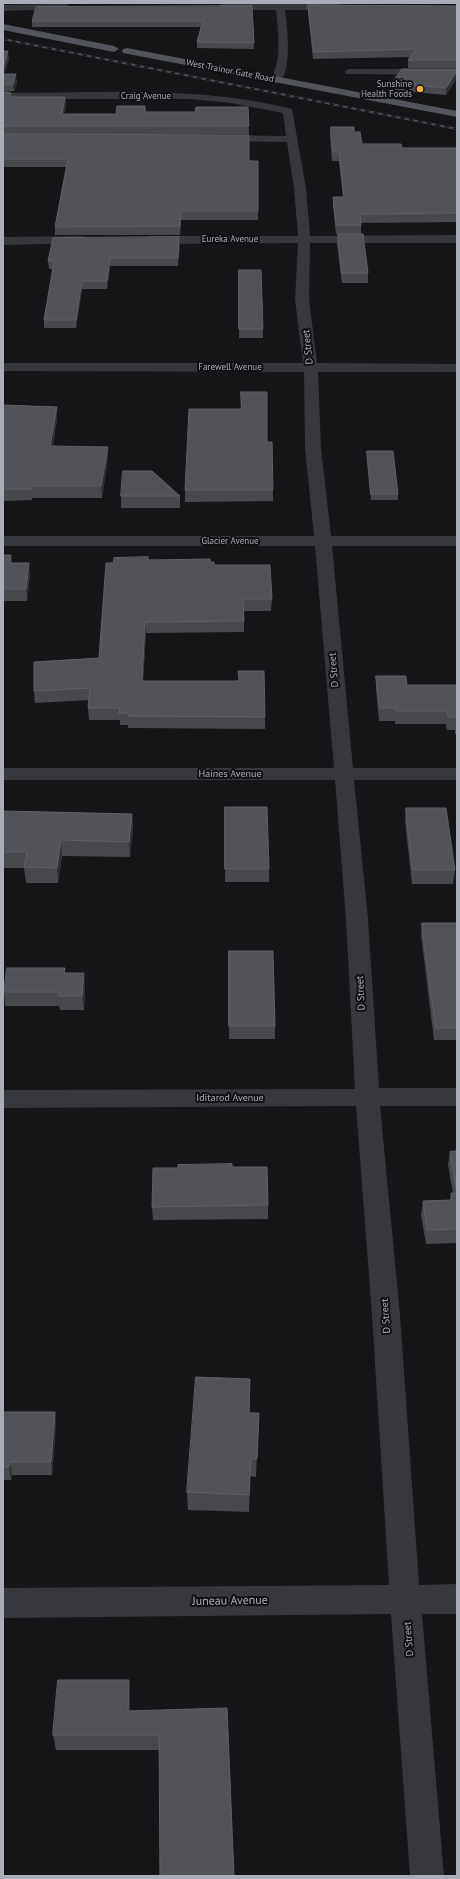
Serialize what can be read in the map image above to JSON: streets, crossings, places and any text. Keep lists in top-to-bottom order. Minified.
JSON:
{"streets":{"main road":["West Trainor Gate Road"],"street":["Craig Avenue","Eureka Avenue","D Street","Farewell Avenue","Glacier Avenue","Haines Avenue","Iditarod Avenue","Juneau Avenue"]},"crossings":[["Craig Avenue","D Street"],["Eureka Avenue","D Street"],["D Street","Farewell Avenue"],["D Street","Glacier Avenue"],["D Street","Haines Avenue"],["D Street","Iditarod Avenue"],["D Street","Juneau Avenue"]],"places":["Sunshine Health Foods"]}
